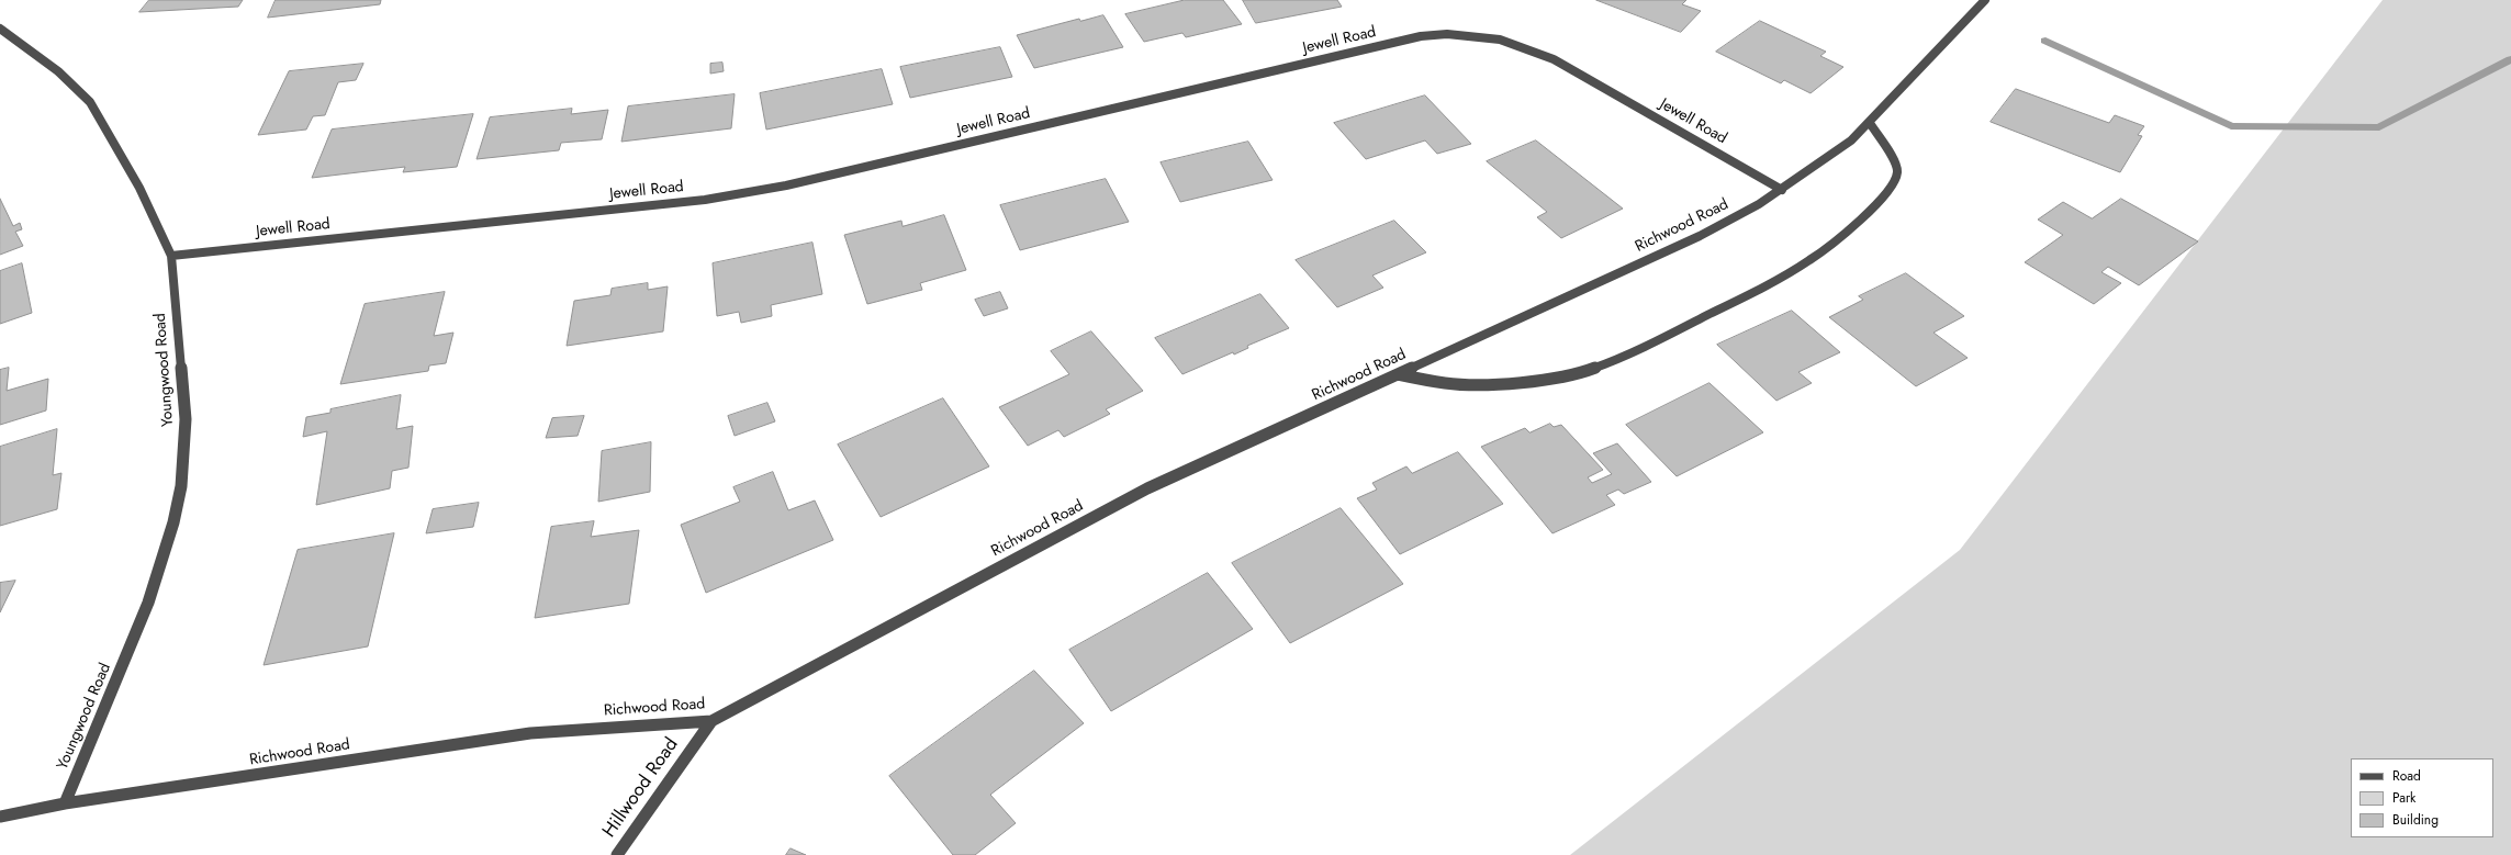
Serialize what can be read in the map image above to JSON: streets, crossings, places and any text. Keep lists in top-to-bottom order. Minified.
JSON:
{"streets":{"street":["Jewell Road","Richwood Road","Youngwood Road","Hillwood Road"]},"crossings":[["Jewell Road","Richwood Road"],["Jewell Road","Youngwood Road"],["Richwood Road","Youngwood Road"],["Richwood Road","Hillwood Road"]],"legend":["Road","Park","Building"]}
